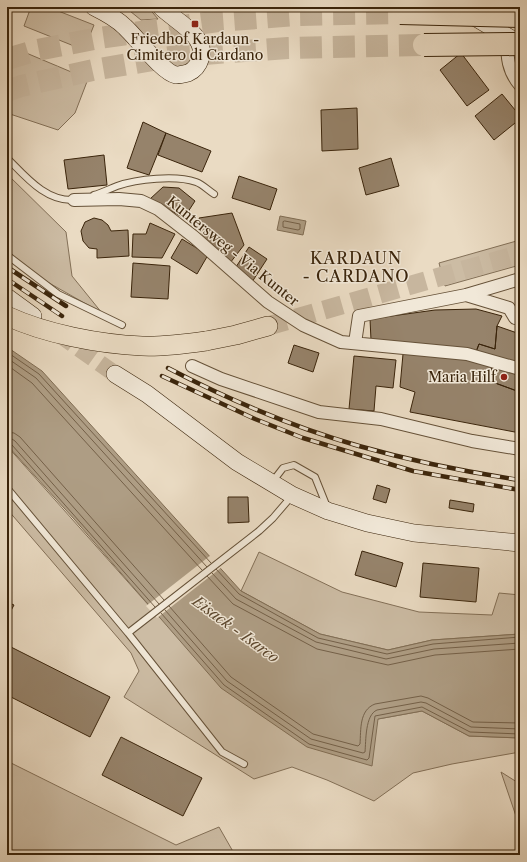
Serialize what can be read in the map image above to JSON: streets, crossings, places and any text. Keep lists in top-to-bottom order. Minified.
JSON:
{"streets":{"street":["Kuntersweg - Via Kunter"]},"districts":["KARDAUN - CARDANO"],"water":["Eisack - Isarco"],"places":{"transit":["Friedhof Kardaun - Cimitero di Cardano"],"other":["Maria Hilf"]}}
